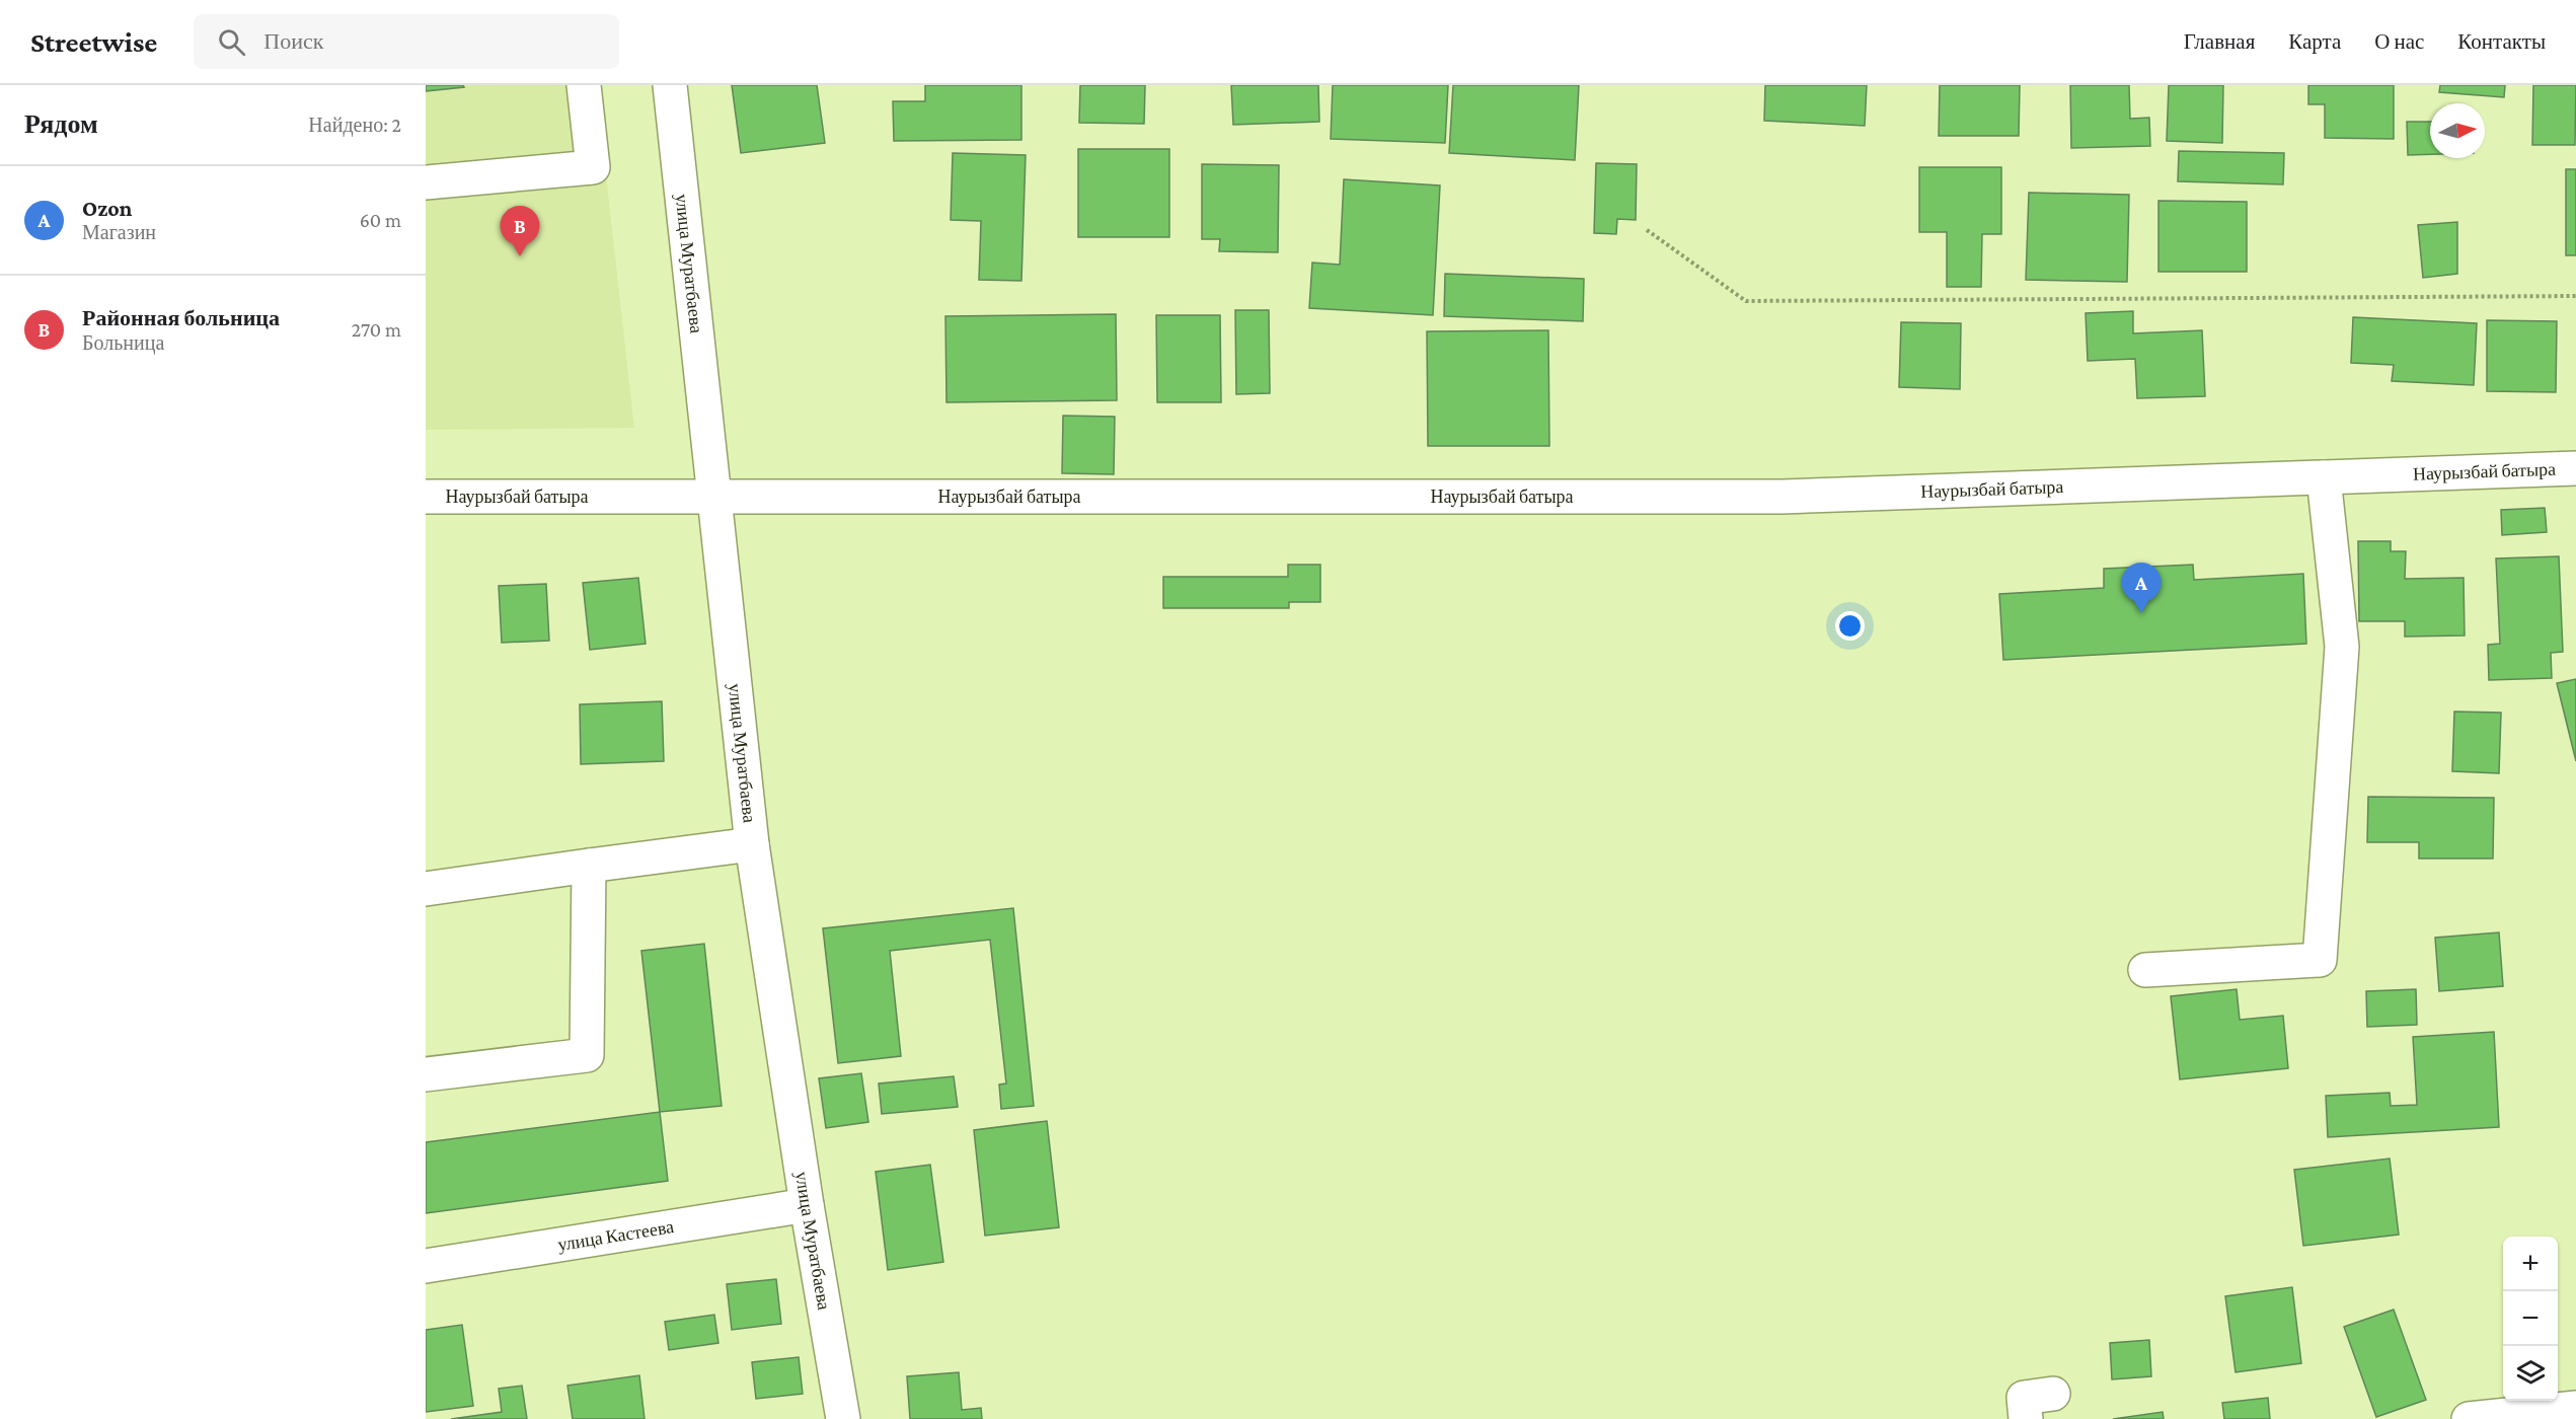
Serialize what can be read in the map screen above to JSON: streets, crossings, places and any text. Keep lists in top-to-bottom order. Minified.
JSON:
{"streets":{"street":["улица Муратбаева","Наурызбай батыра","улица Кастеева"]},"crossings":[["улица Муратбаева","Наурызбай батыра"],["улица Муратбаева","улица Кастеева"]],"north":"right","page":{"header":"Streetwise","search":"Поиск","nav":["Главная","Карта","О нас","Контакты"],"heading":["Рядом","Найдено: 2"],"list":[{"mark":"A","name":"Ozon","note":"Магазин","value":"60 m"},{"mark":"B","name":"Районная больница","note":"Больница","value":"270 m"}],"pins":["B","A"],"map_buttons":["+","−"]}}
